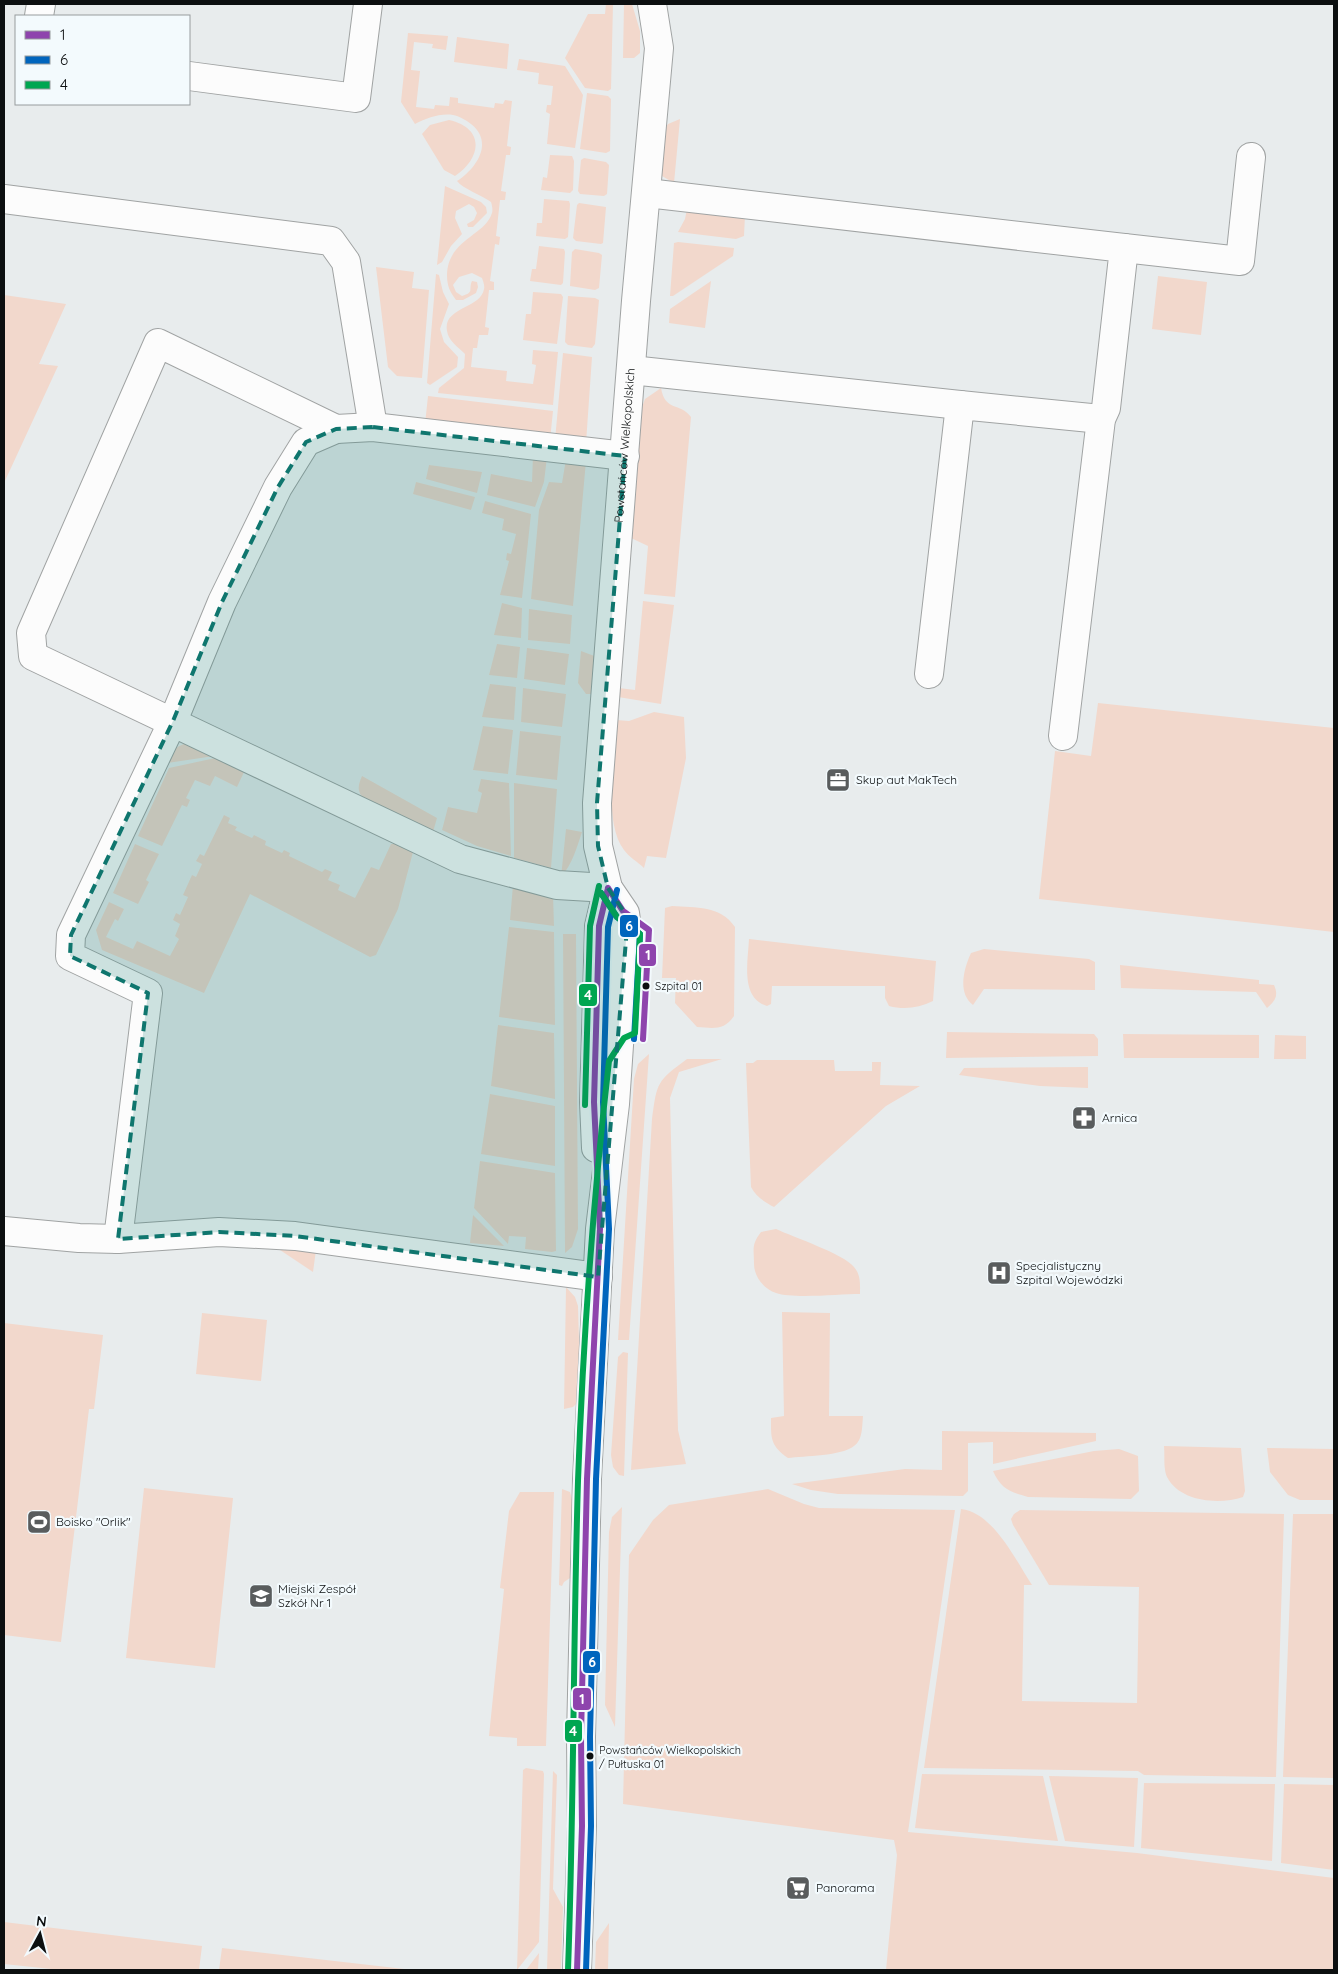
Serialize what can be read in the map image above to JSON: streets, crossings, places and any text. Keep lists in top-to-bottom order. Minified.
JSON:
{"streets":{"street":["Powstańców Wielkopolskich"]},"places":{"office":["Skup aut MakTech"],"other":["Szpital 01","Powstańców Wielkopolskich / Pułtuska 01"],"pharmacy":["Arnica"],"hospital":["Specjalistyczny Szpital Wojewódzki"],"sports":["Boisko \"Orlik\""],"school or university":["Miejski Zespół Szkół Nr 1"],"supermarket":["Panorama"]},"lines":["transit line 4","transit line 1","transit line 6"],"legend":["1","6","4"],"north":"top"}
